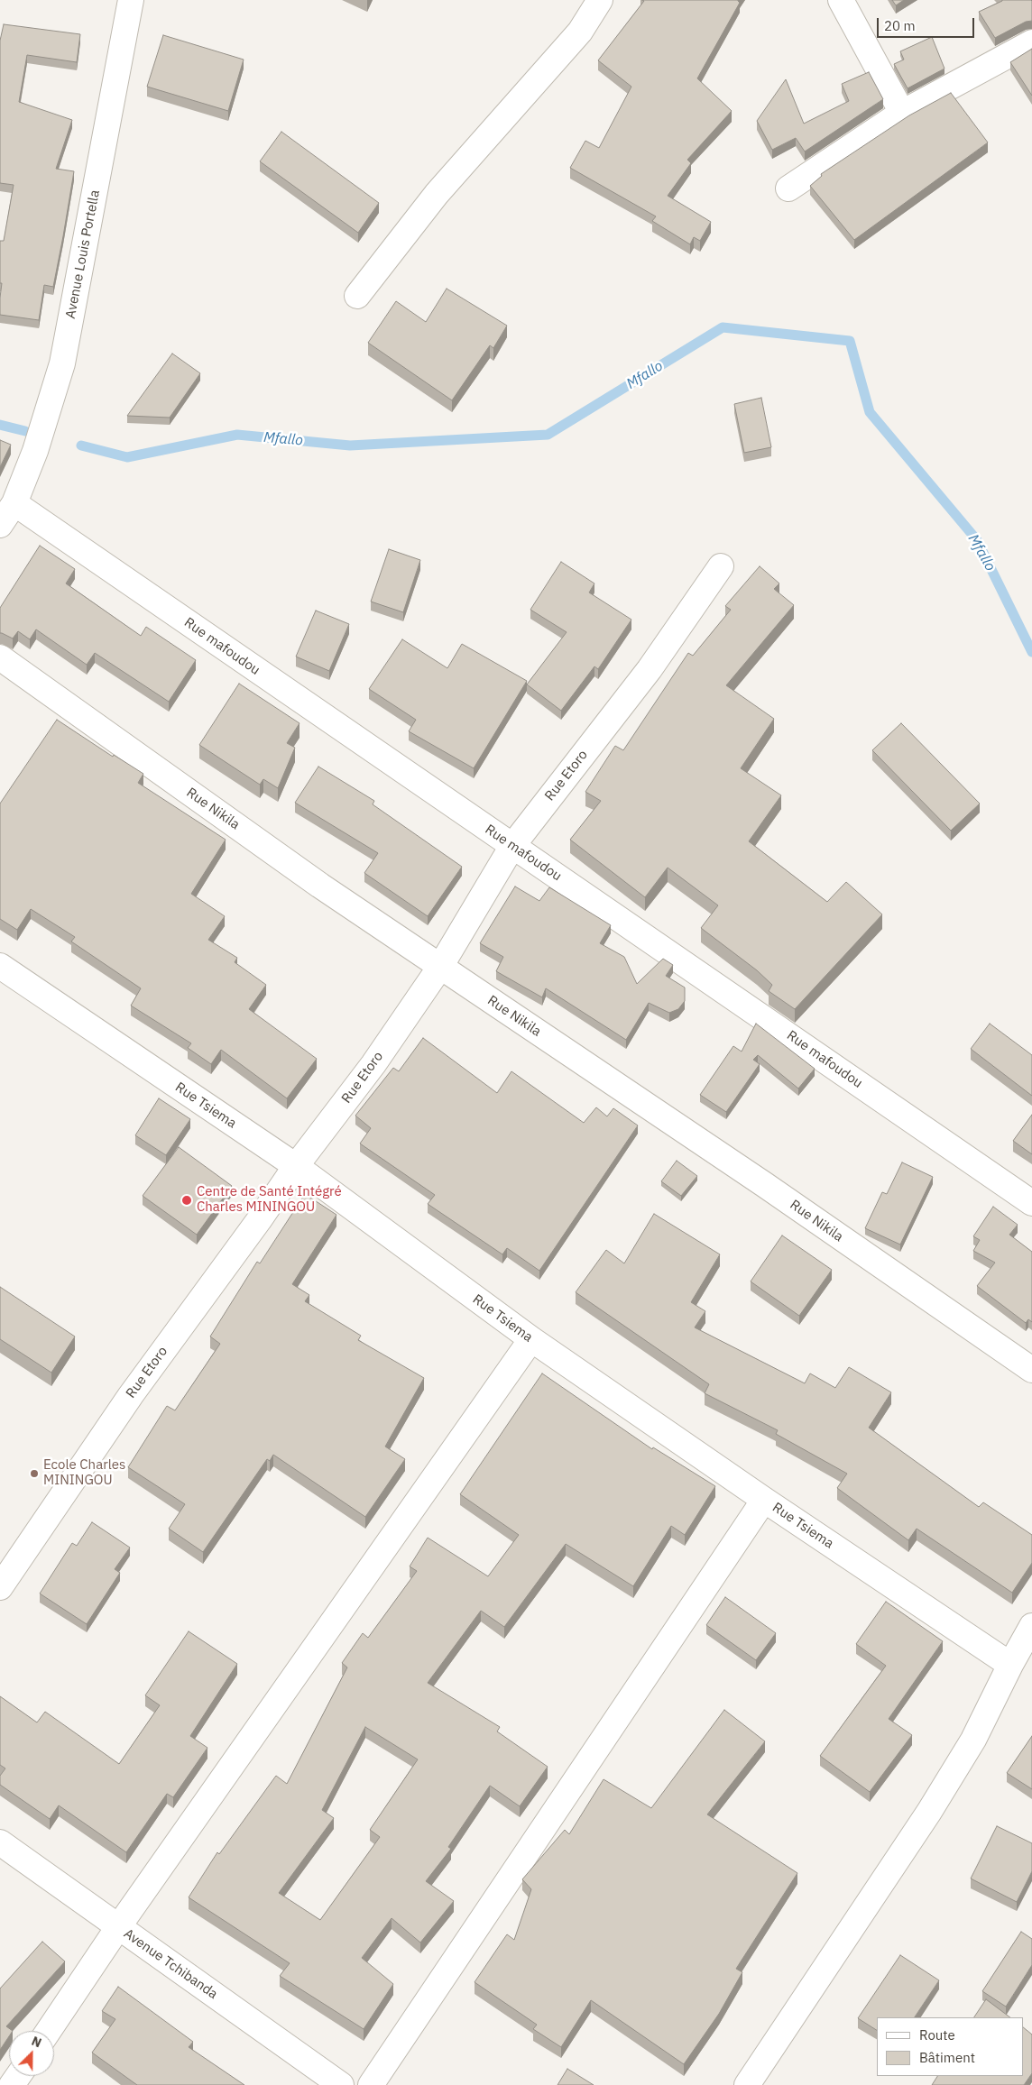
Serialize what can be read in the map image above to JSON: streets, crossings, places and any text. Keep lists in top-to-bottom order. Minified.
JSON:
{"streets":{"street":["Avenue Louis Portella","Rue mafoudou","Rue Etoro","Rue Nikila","Rue Tsiema","Avenue Tchibanda"]},"crossings":[["Avenue Louis Portella","Rue mafoudou"],["Rue mafoudou","Rue Etoro"],["Rue Etoro","Rue Nikila"],["Rue Etoro","Rue Tsiema"]],"water":["Mfallo"],"places":["Centre de Santé Intégré Charles MININGOU","Ecole Charles MININGOU"],"legend":["Route","Bâtiment"],"scale_bar":"20 m","north":"top right"}
